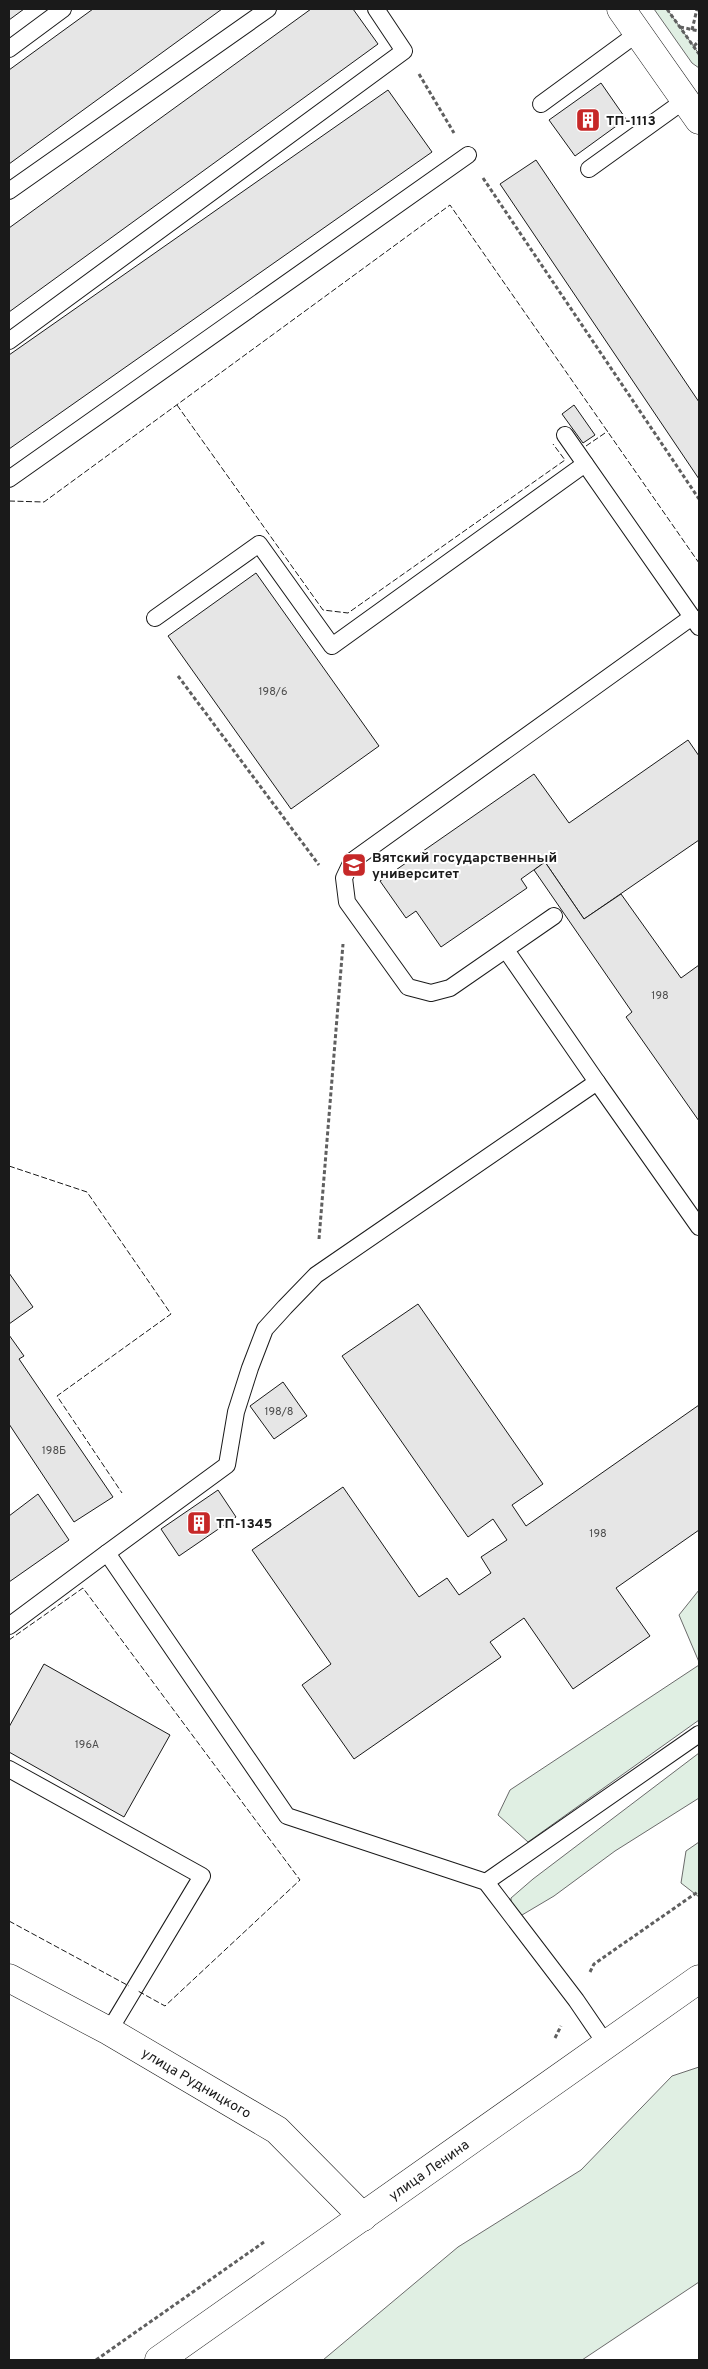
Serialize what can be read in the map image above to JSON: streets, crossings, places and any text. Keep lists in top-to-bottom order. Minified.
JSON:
{"streets":{"main road":["улица Рудницкого","улица Ленина"]},"crossings":[["улица Рудницкого","улица Ленина"]],"places":{"building":["ТП-1113","ТП-1345"],"school or university":["Вятский государственный университет"]},"house_numbers":["198/6","198","198/8","198Б","198","196А"]}
